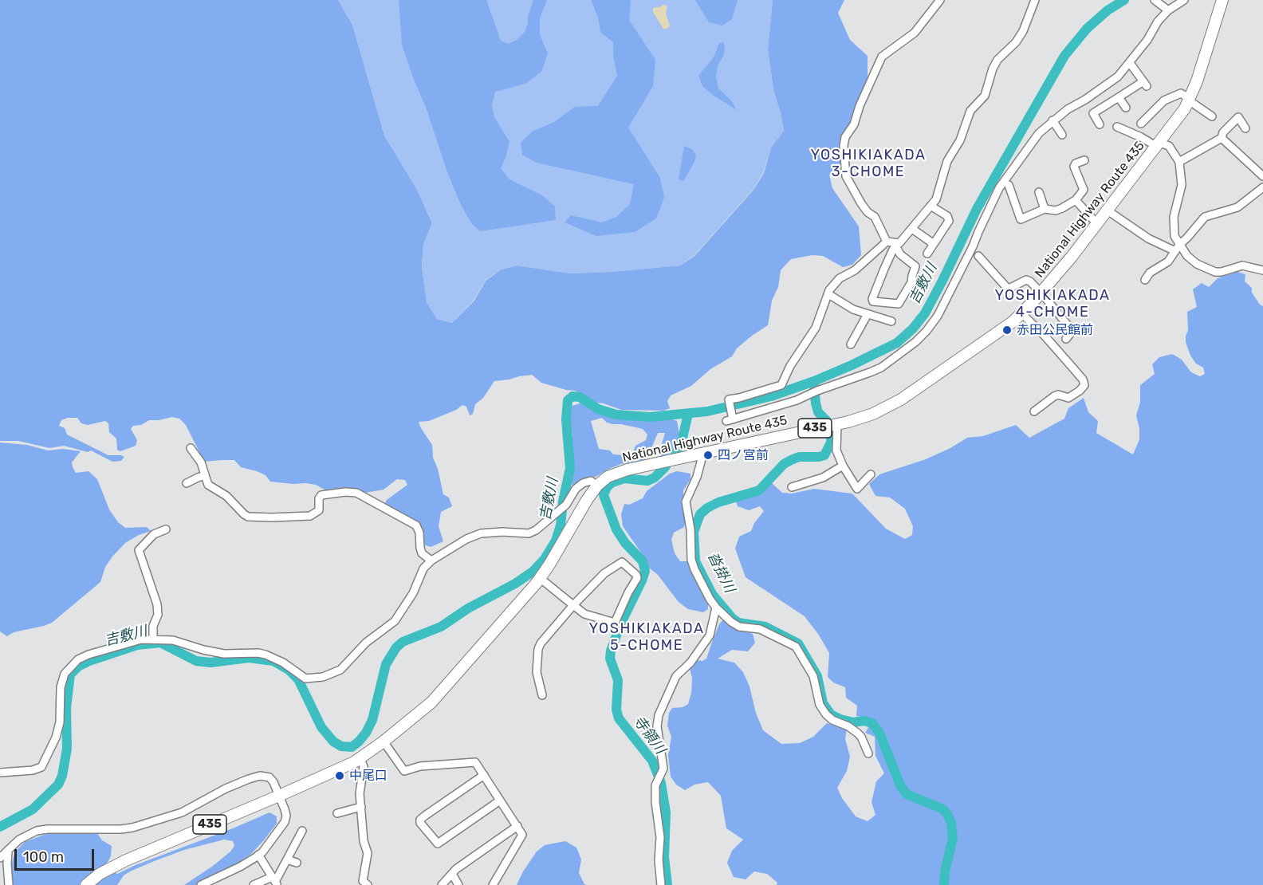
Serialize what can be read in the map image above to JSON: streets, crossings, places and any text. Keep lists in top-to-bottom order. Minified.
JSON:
{"streets":{"highway":["National Highway Route 435","435"]},"districts":["YOSHIKIAKADA 3-CHOME","YOSHIKIAKADA 4-CHOME","YOSHIKIAKADA 5-CHOME"],"water":["吉敷川","沓掛川","寺領川"],"places":["赤田公民館前","四ノ宮前","中尾口"],"scale_bar":"100 m"}
